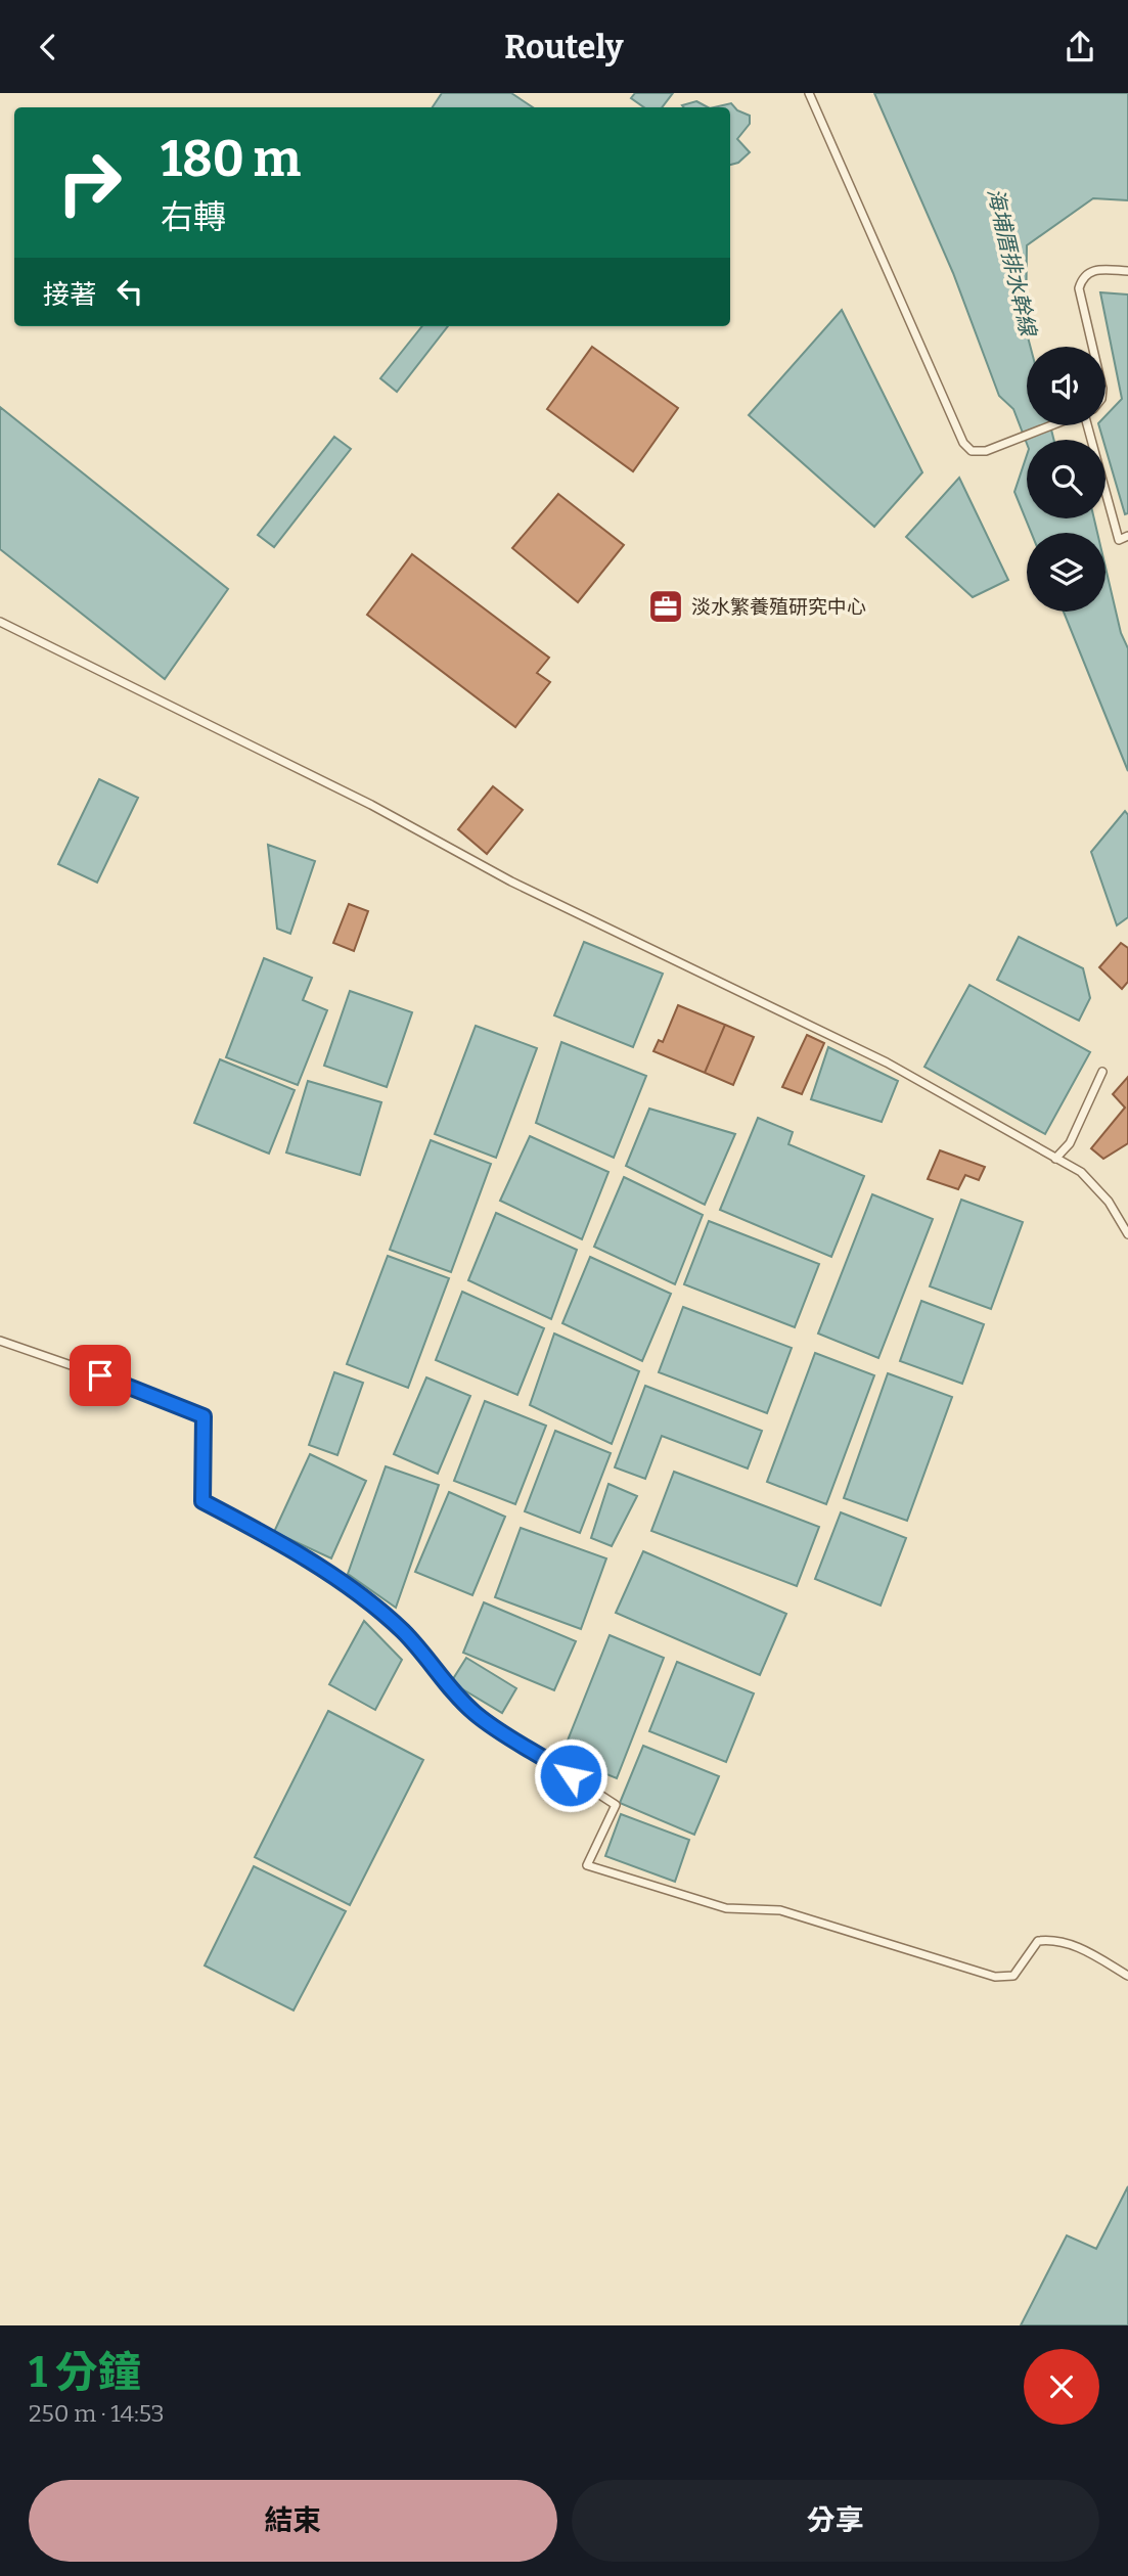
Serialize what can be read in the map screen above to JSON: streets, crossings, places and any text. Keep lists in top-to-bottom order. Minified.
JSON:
{"water":["海埔厝排水幹線"],"places":{"office":["淡水繁養殖研究中心"]},"page":{"header":"Routely","turn":["180 m","右轉"],"then":"接著","heading":["1 分鐘","250 m · 14:53"],"buttons":["結束","分享"]}}
